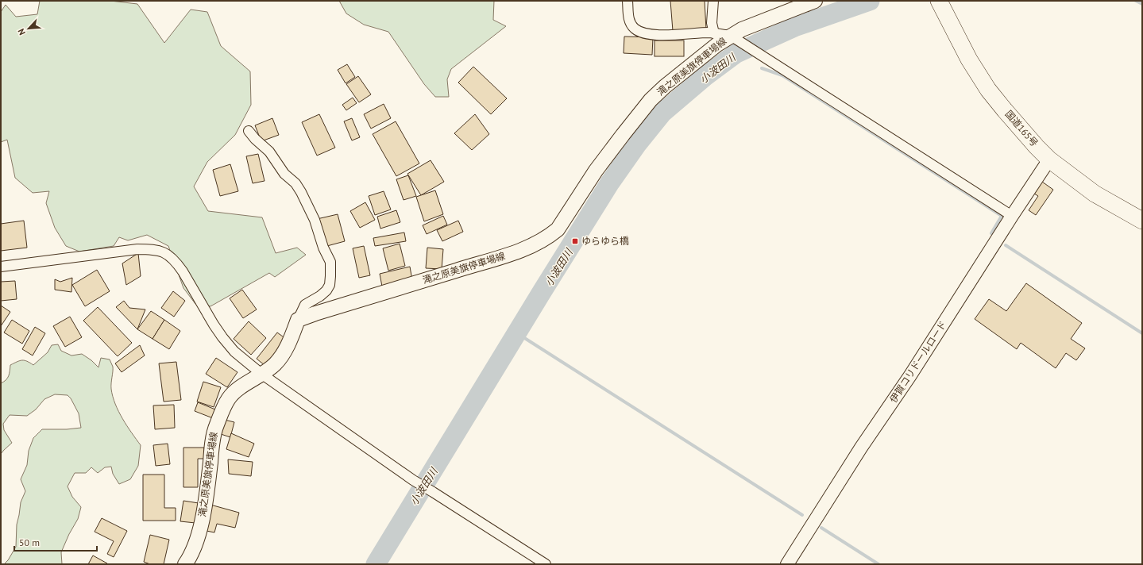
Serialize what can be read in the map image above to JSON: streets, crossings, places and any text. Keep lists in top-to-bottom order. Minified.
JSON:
{"streets":{"highway":["国道165号"],"main road":["滝之原美旗停車場線"],"street":["伊賀コリドールロード"]},"crossings":[["国道165号","伊賀コリドールロード"]],"water":["小波田川"],"places":{"transit":["ゆらゆら橋"]},"scale_bar":"50 m","north":"bottom left"}
